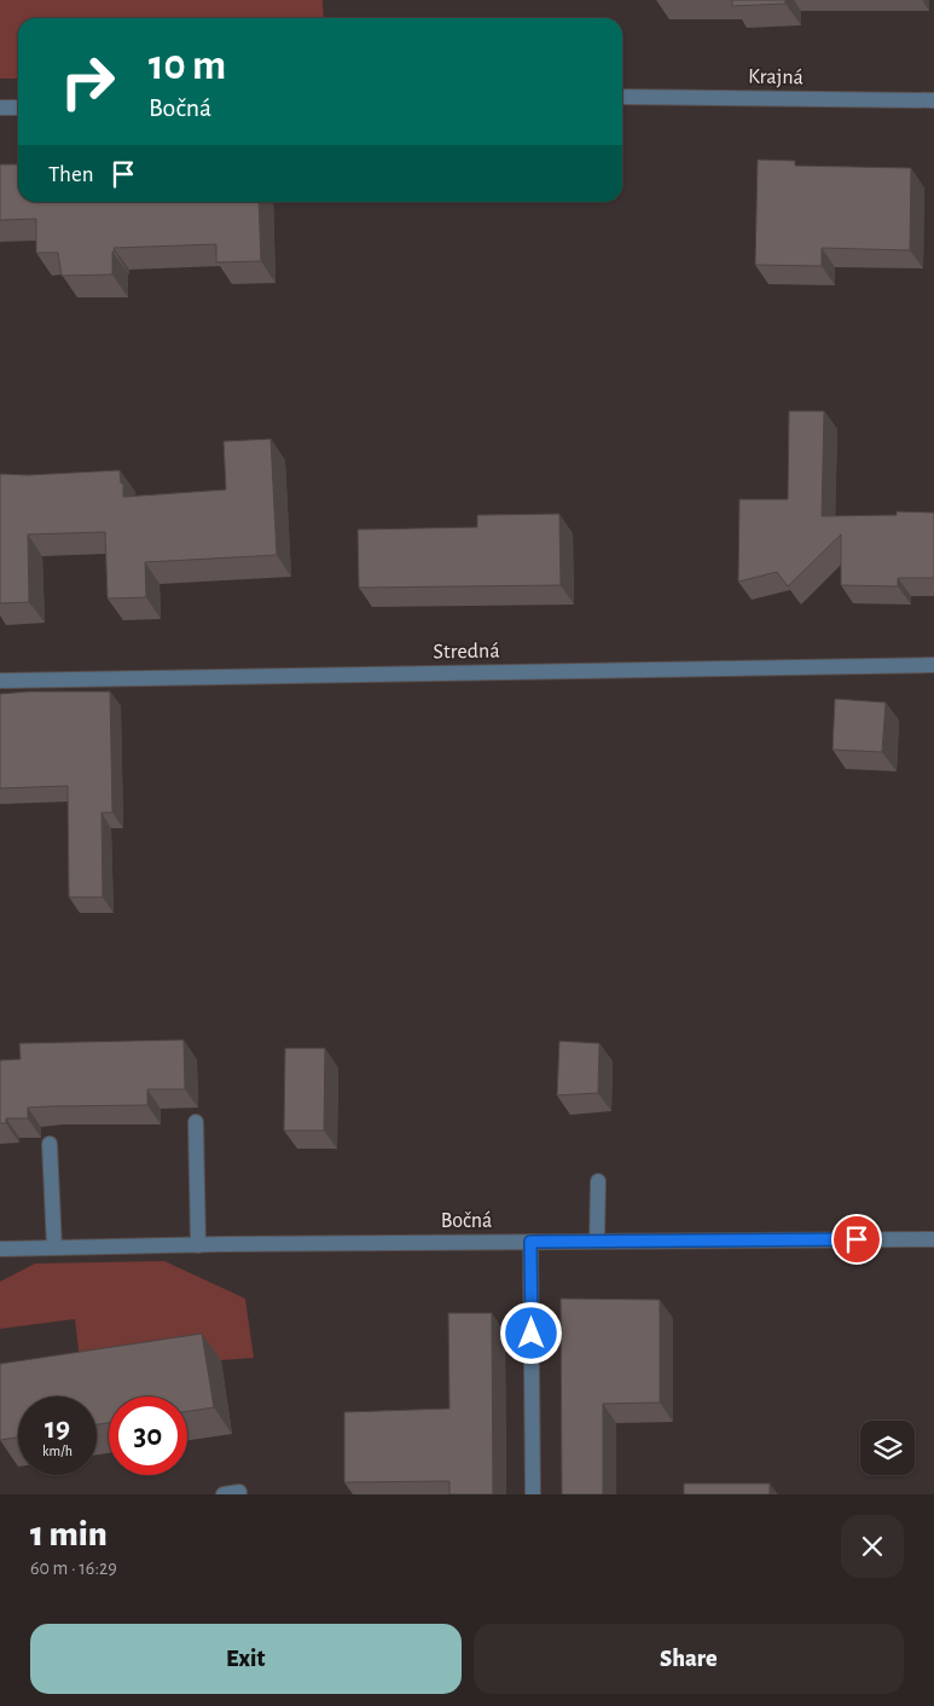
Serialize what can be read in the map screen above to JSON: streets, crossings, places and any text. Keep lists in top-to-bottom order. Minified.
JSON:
{"streets":{"street":["Krajná","Stredná","Bočná"]},"page":{"turn":["10 m","Bočná"],"then":"Then","speed":"19 km/h","limit":"30","heading":["1 min","60 m · 16:29"],"buttons":["Exit","Share"]}}
